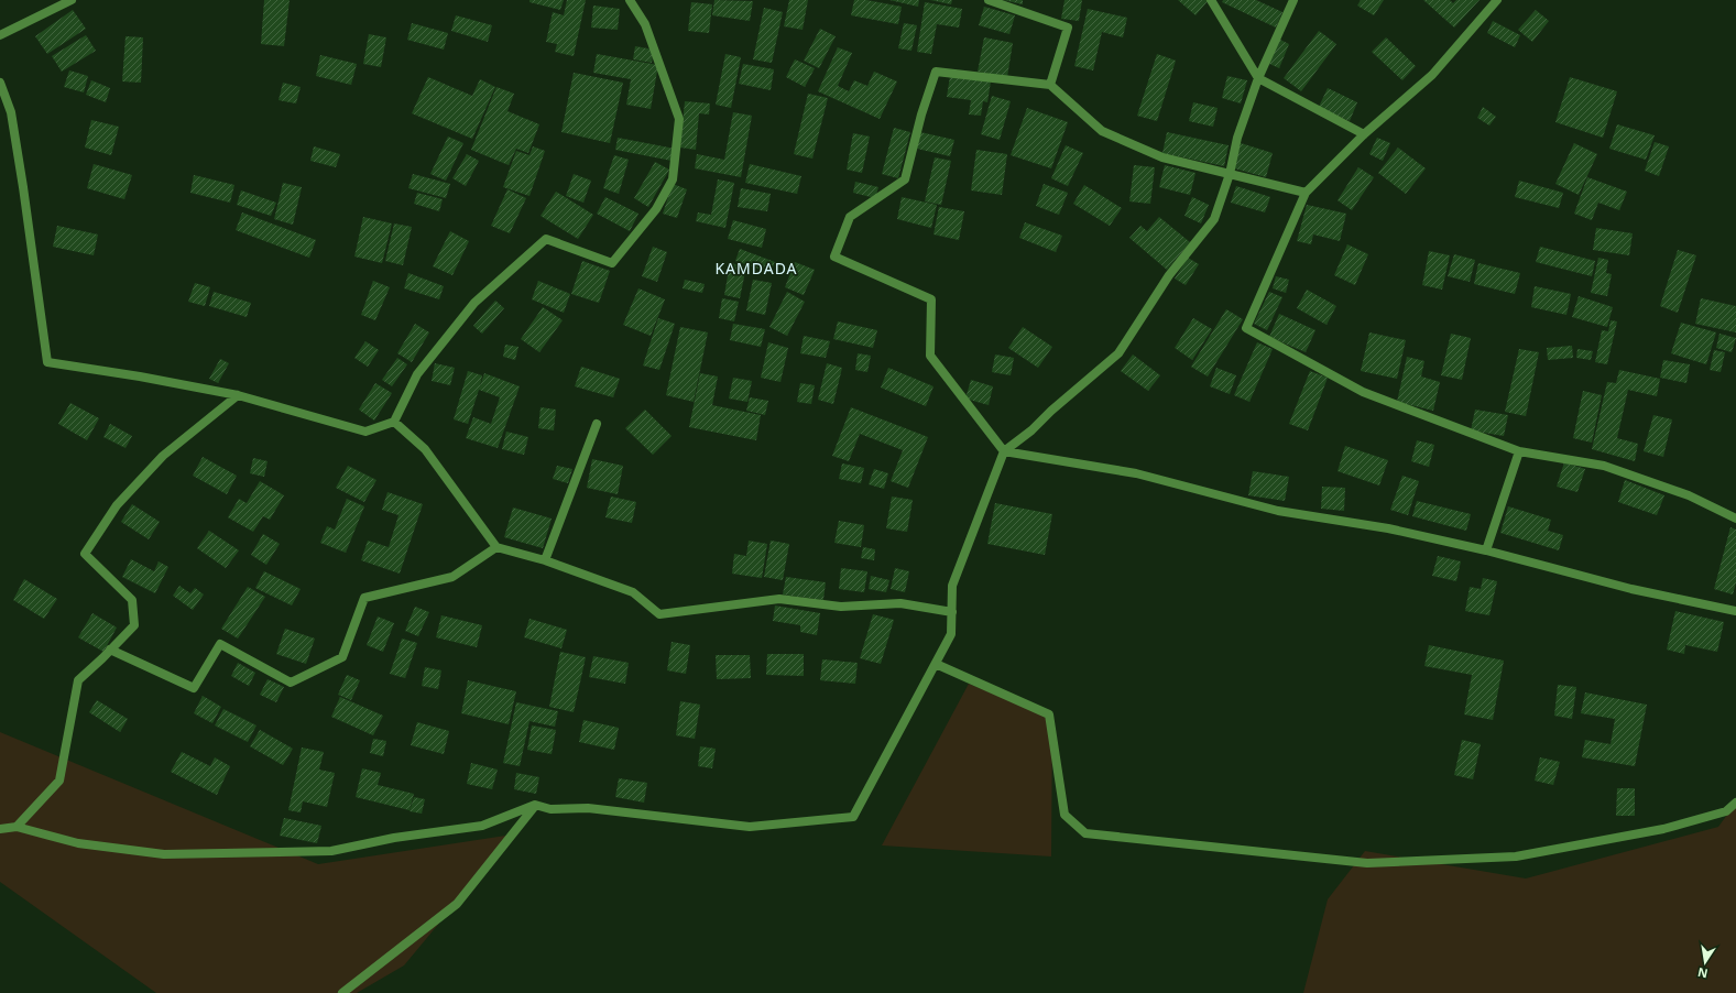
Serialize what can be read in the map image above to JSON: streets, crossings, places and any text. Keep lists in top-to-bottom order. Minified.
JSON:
{"districts":["KAMDADA"],"north":"bottom"}
